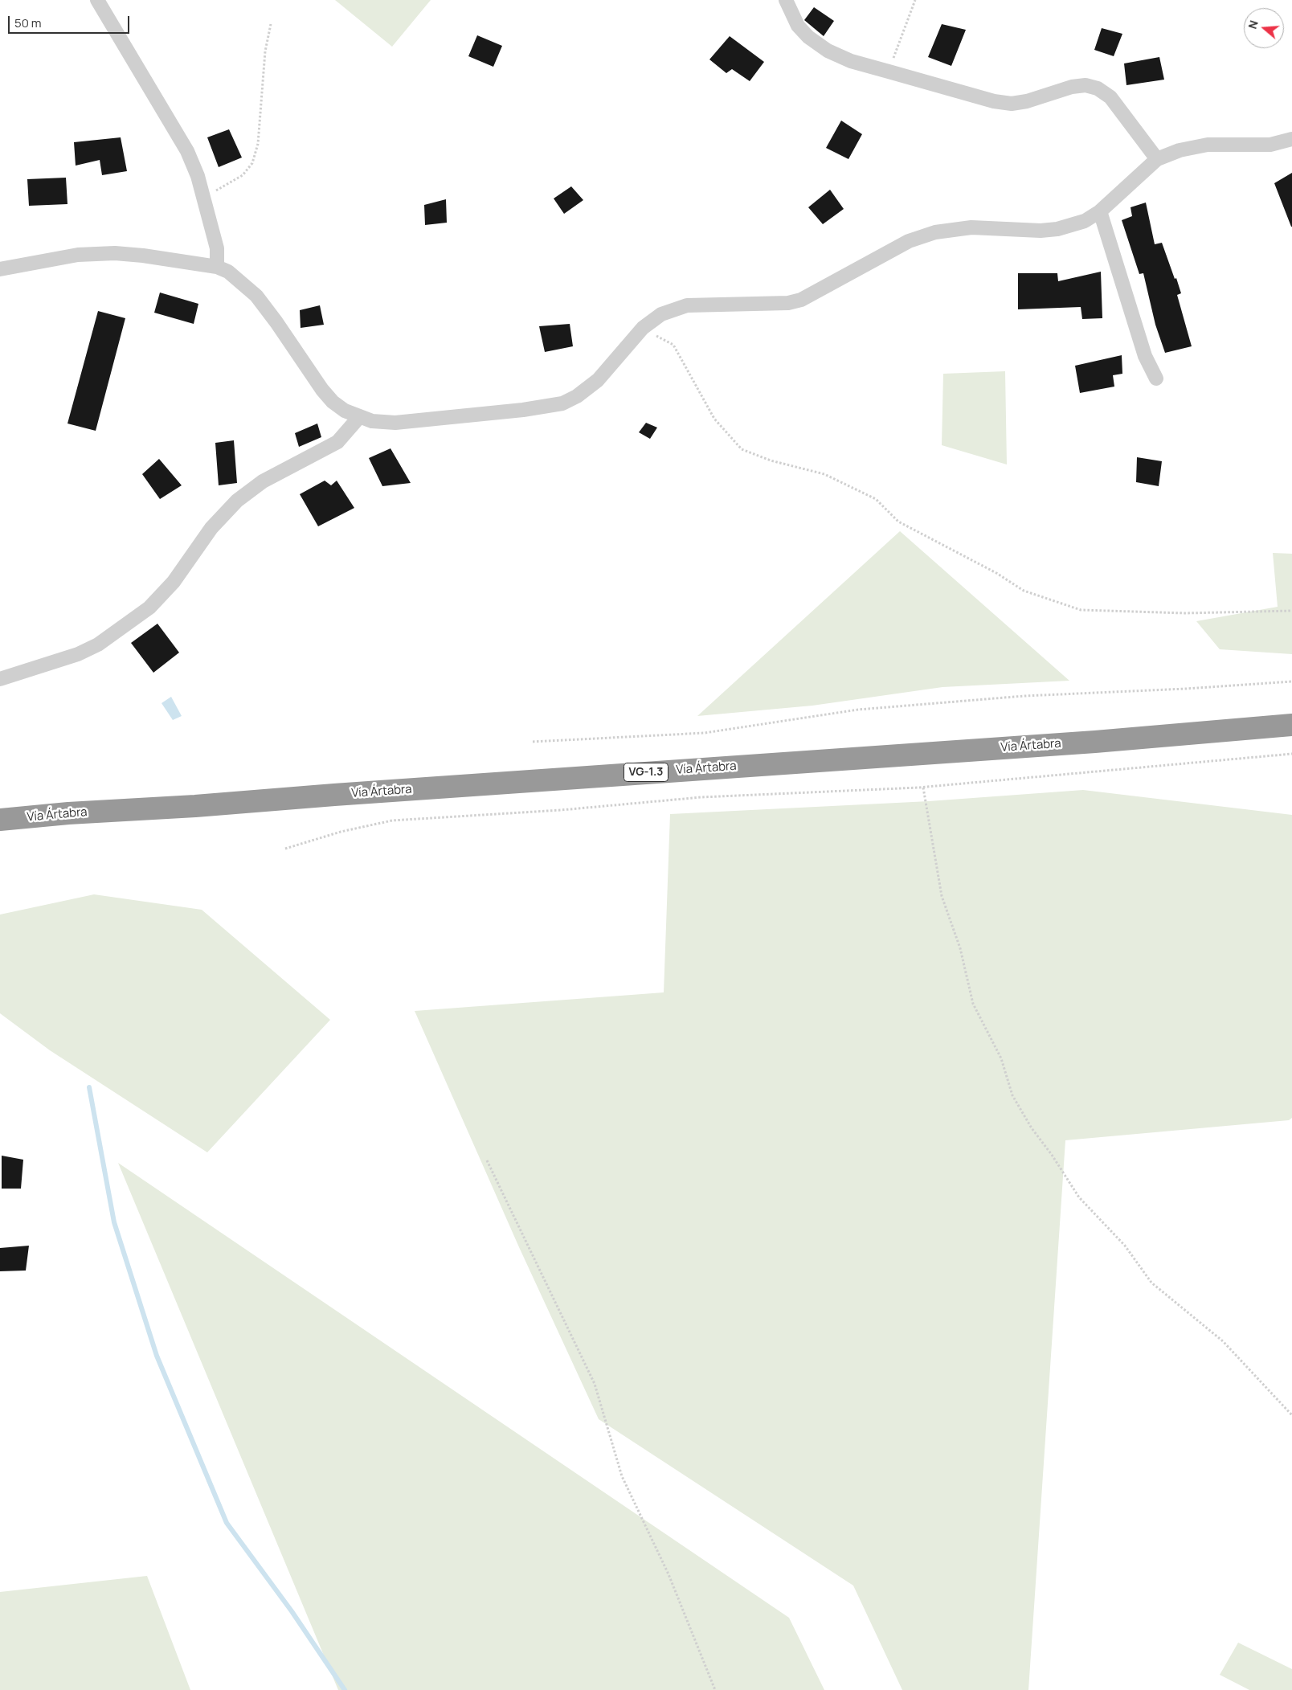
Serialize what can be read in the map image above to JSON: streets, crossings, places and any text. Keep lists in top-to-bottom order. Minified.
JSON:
{"streets":{"highway":["Vía Ártabra","VG-1.3"]},"scale_bar":"50 m","north":"left"}
